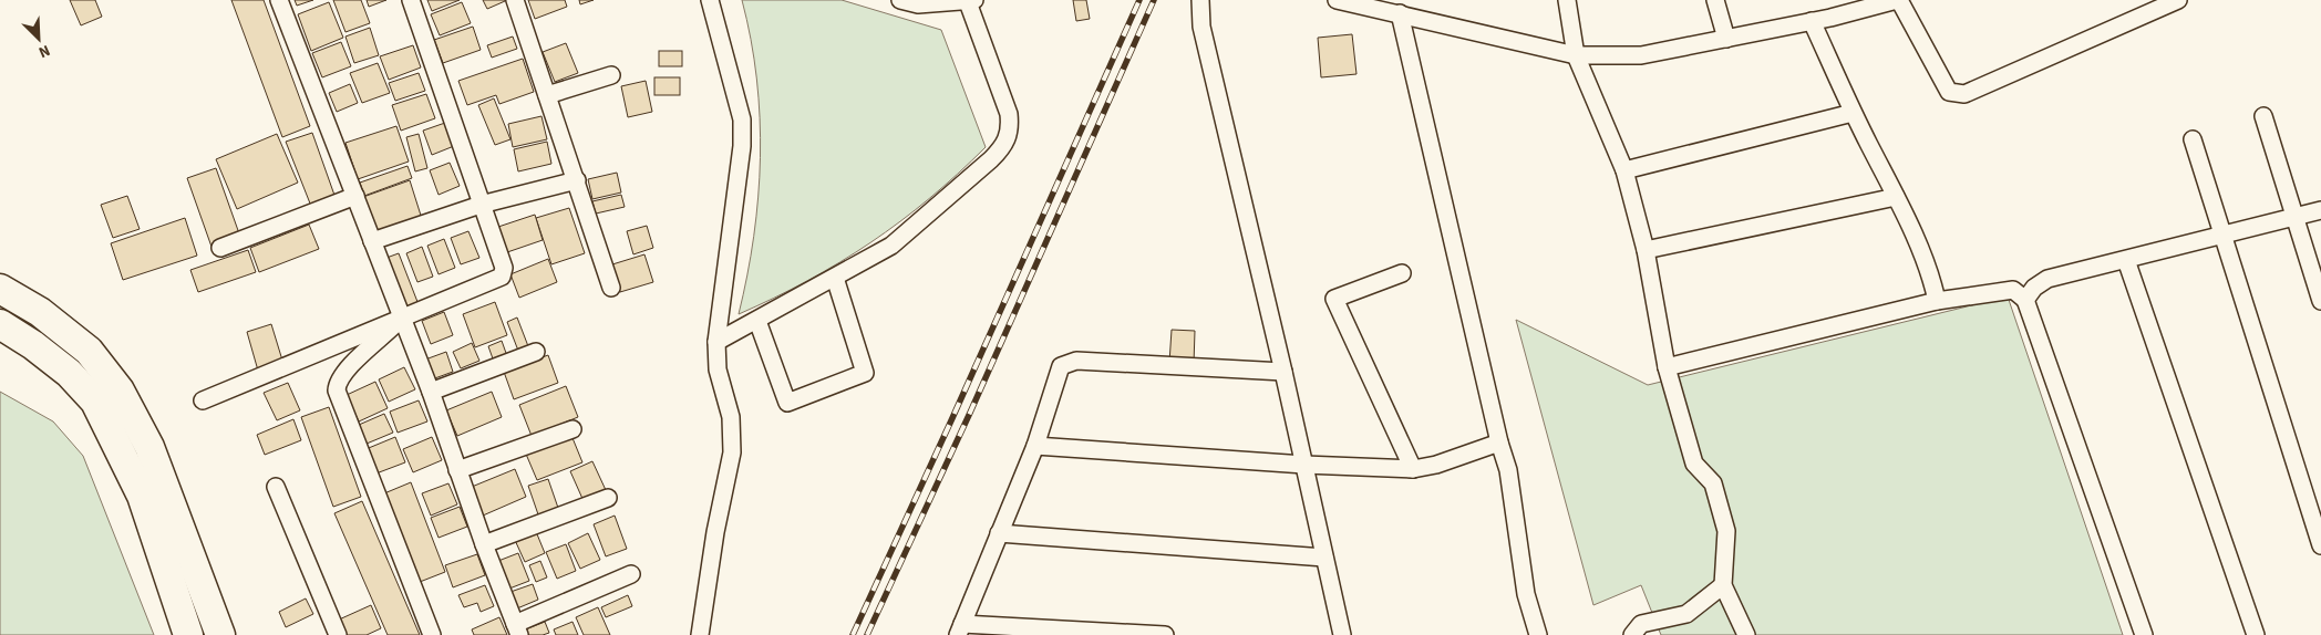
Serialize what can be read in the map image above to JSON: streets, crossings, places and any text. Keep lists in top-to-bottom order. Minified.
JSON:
{"north":"bottom right"}
